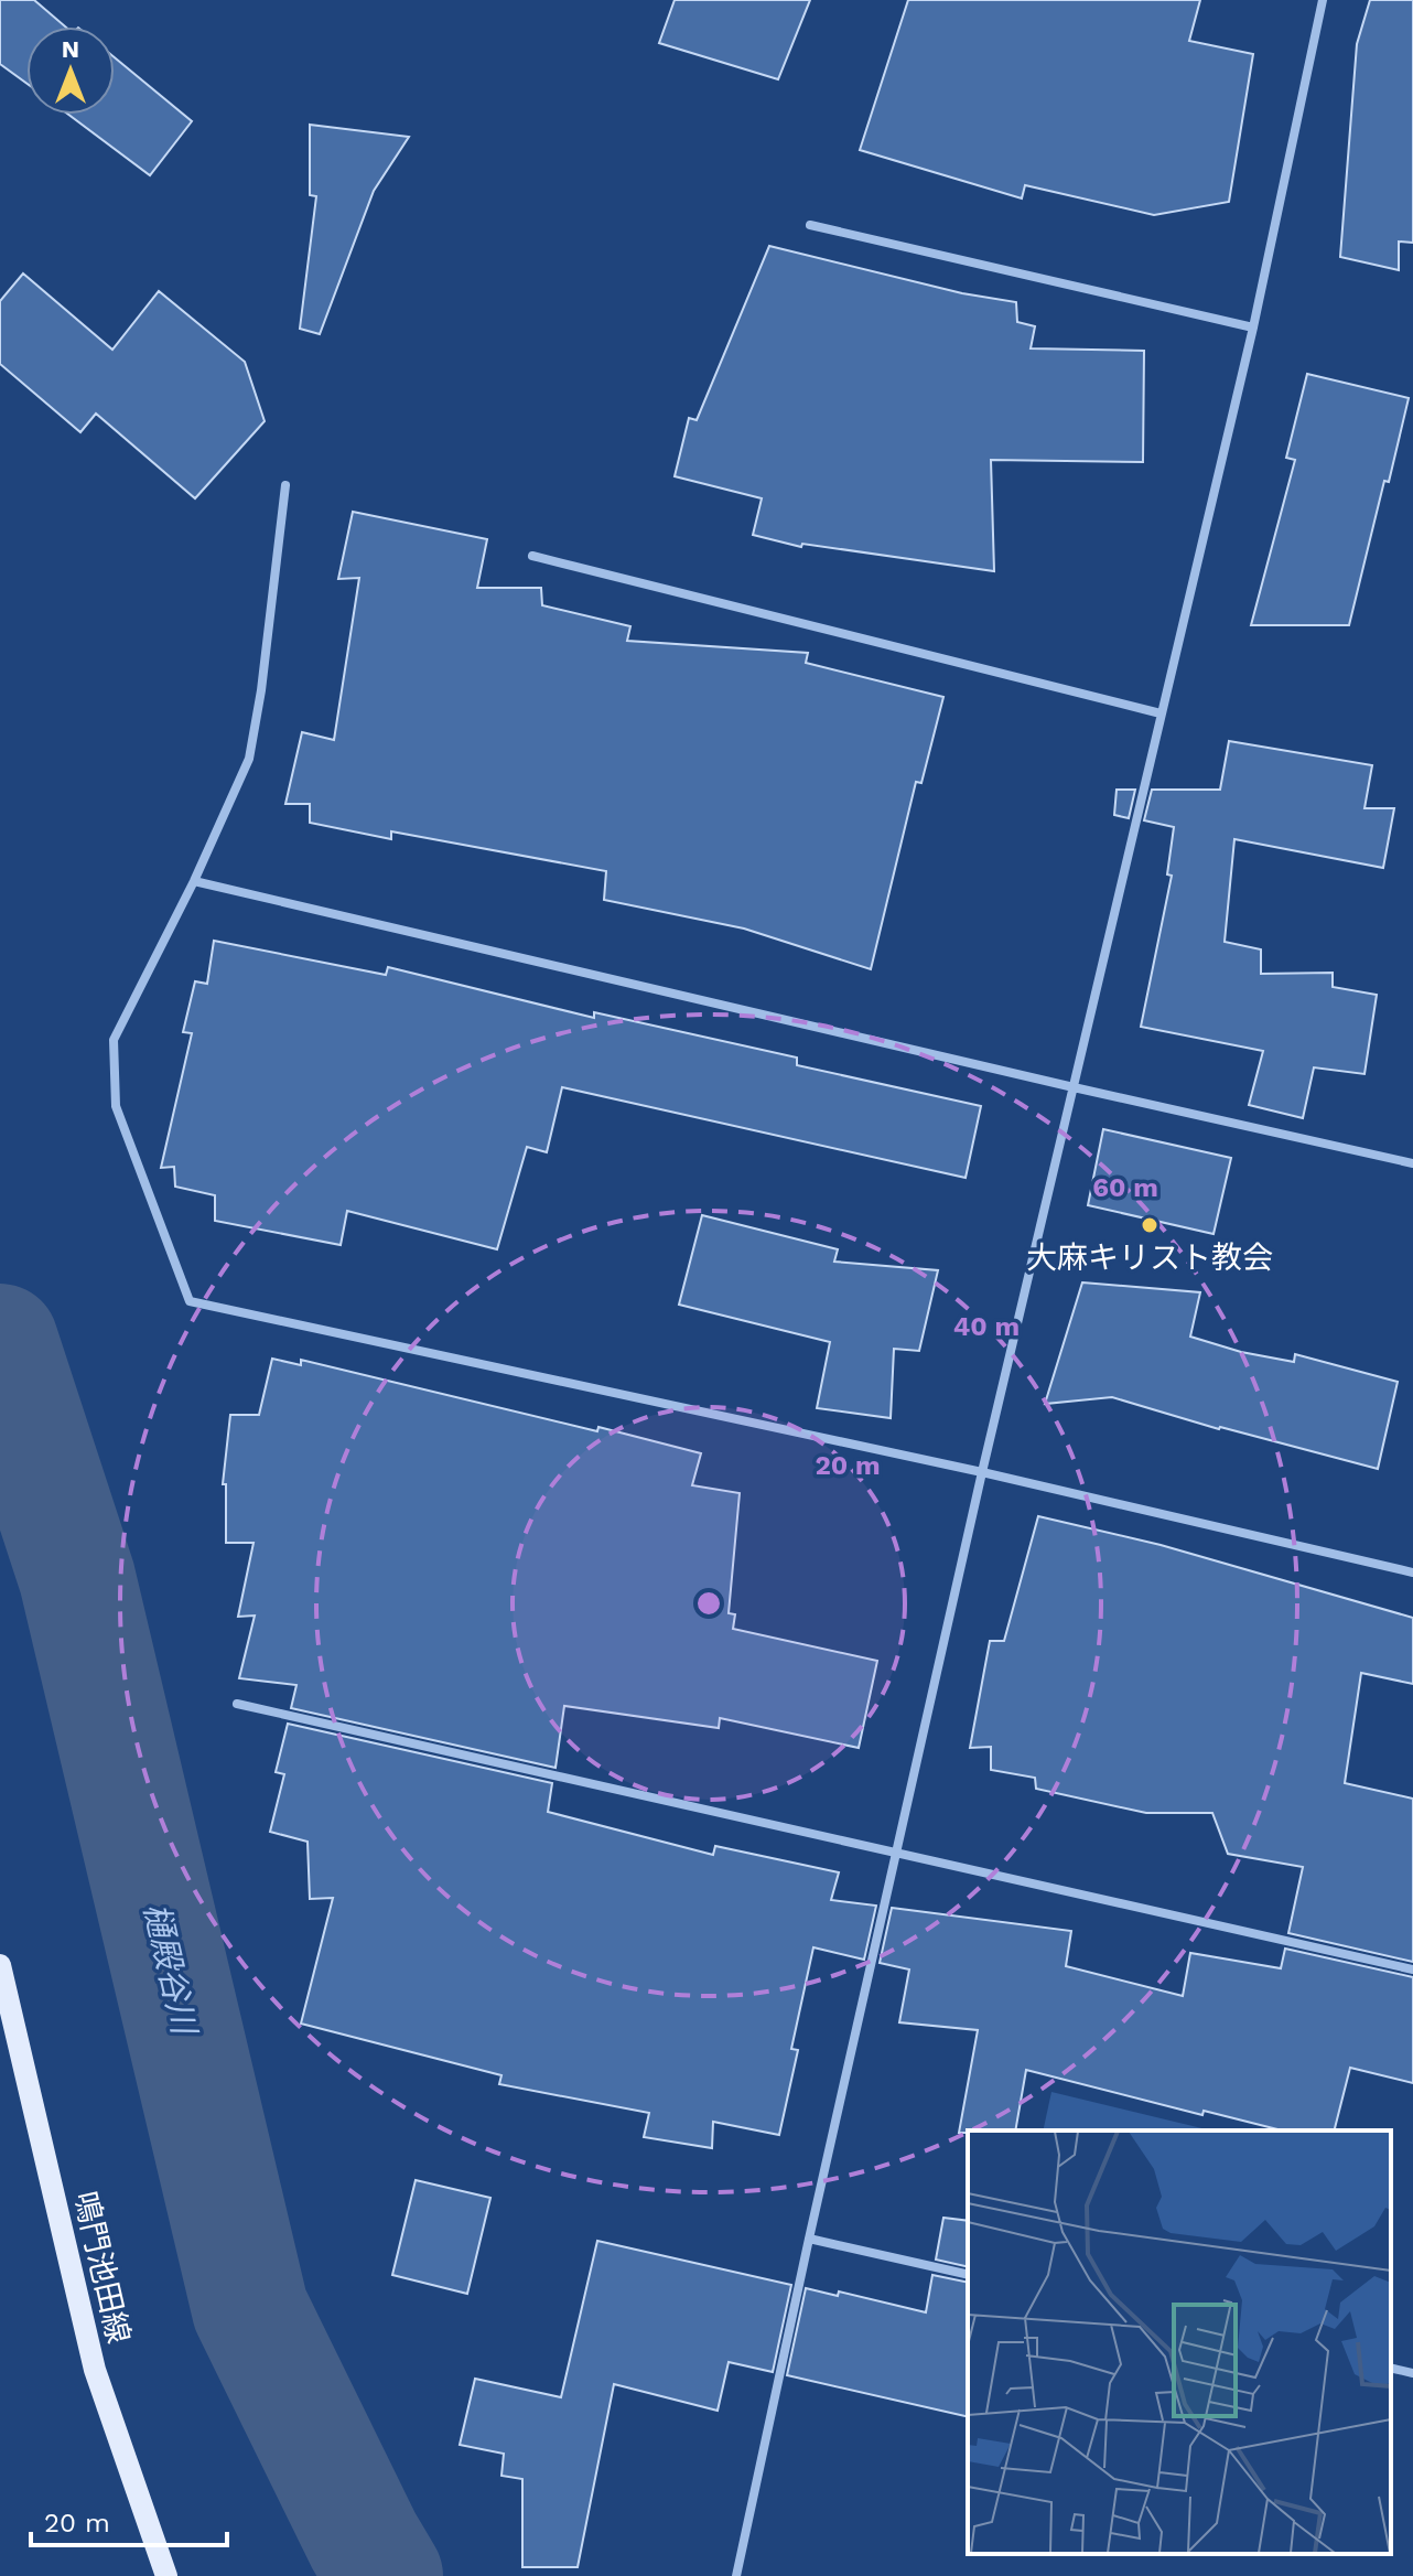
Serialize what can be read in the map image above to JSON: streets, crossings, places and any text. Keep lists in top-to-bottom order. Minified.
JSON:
{"streets":{"main road":["鳴門池田線"]},"water":["樋殿谷川"],"places":["大麻キリスト教会"],"scale_bar":"20 m","north":"top","rings":["60 m","40 m","20 m"]}
